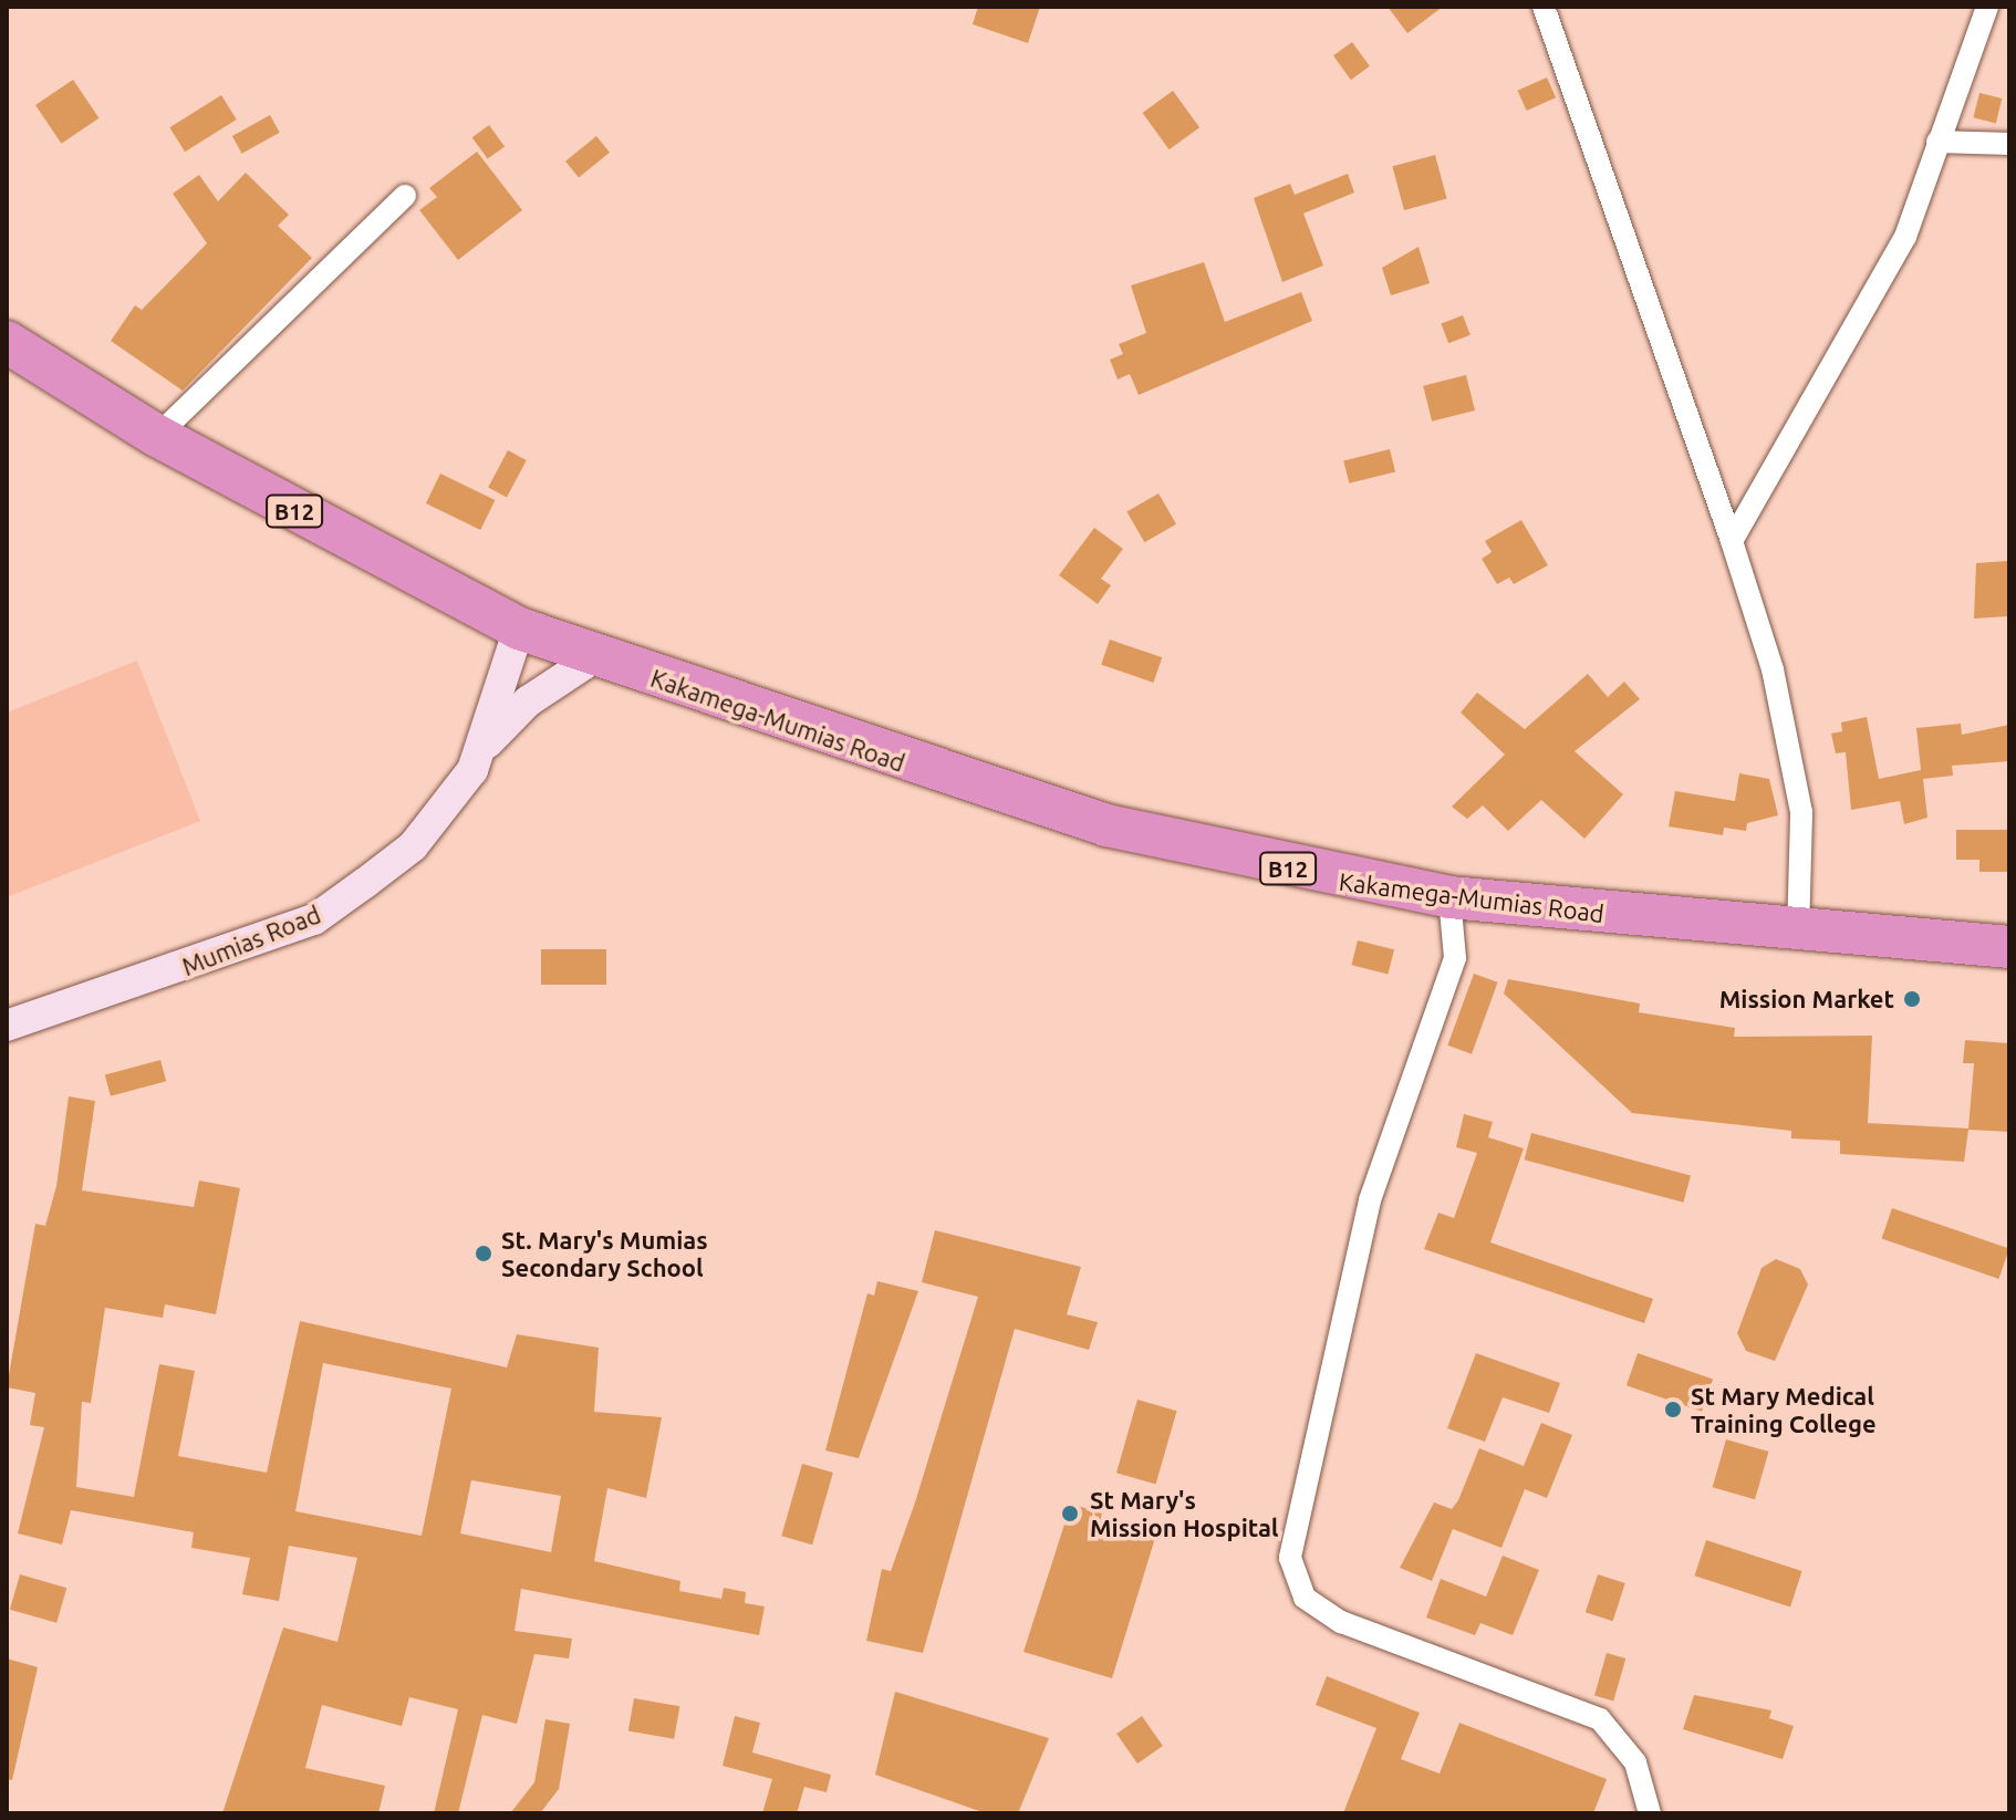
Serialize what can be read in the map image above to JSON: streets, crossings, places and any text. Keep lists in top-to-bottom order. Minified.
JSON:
{"streets":{"highway":["B12","Kakamega-Mumias Road"],"street":["Mumias Road"]},"crossings":[["B12","Kakamega-Mumias Road"],["B12","Mumias Road"],["Kakamega-Mumias Road","Mumias Road"]],"places":["Mission Market","St. Mary's Mumias Secondary School","St Mary Medical Training College","St Mary's Mission Hospital"]}
